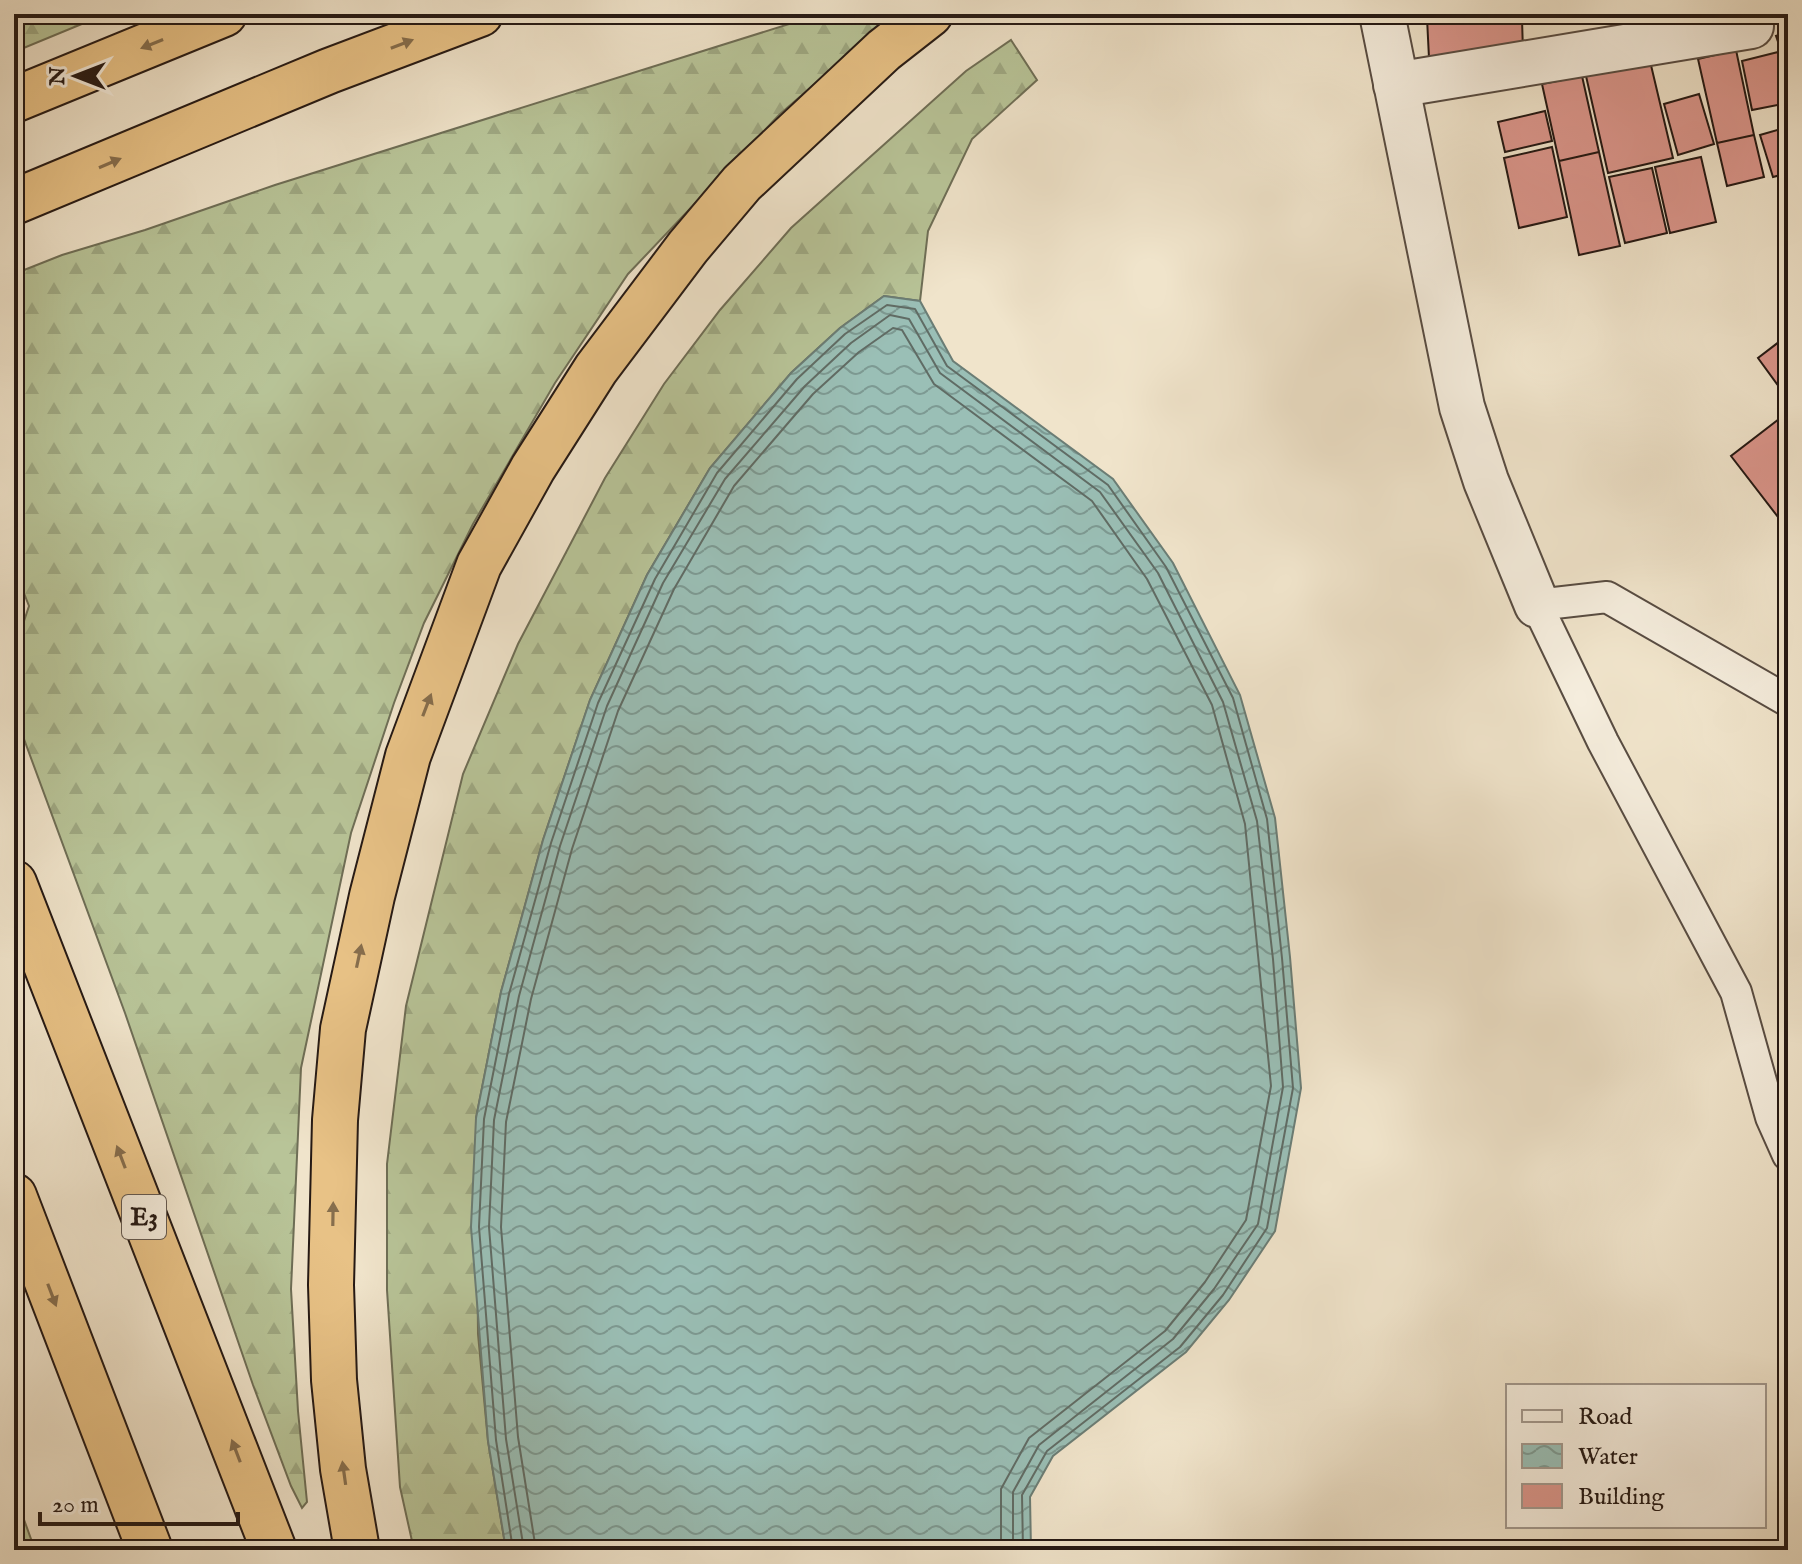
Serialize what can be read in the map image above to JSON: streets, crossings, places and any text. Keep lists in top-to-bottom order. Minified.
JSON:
{"streets":{"highway":["E3"]},"legend":["Road","Water","Building"],"scale_bar":"20 m","north":"left"}
